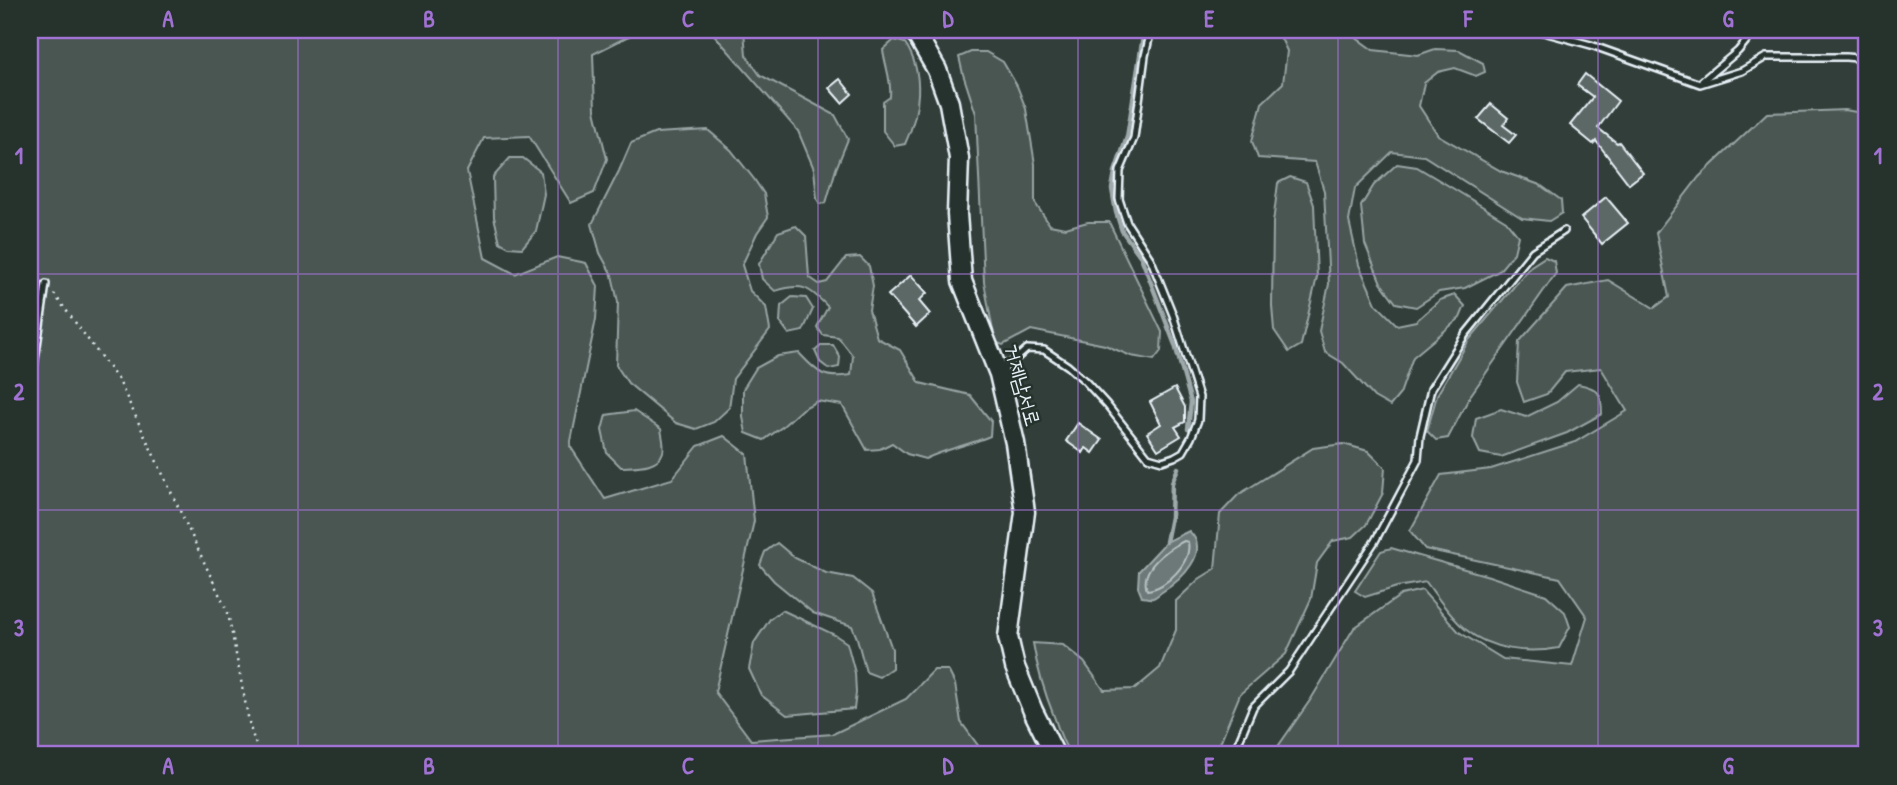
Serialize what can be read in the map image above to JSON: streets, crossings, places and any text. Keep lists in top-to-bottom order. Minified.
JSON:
{"streets":{"main road":["거제남서로"]},"grid":{"columns":["A","B","C","D","E","F","G"],"rows":["1","2","3"]}}
